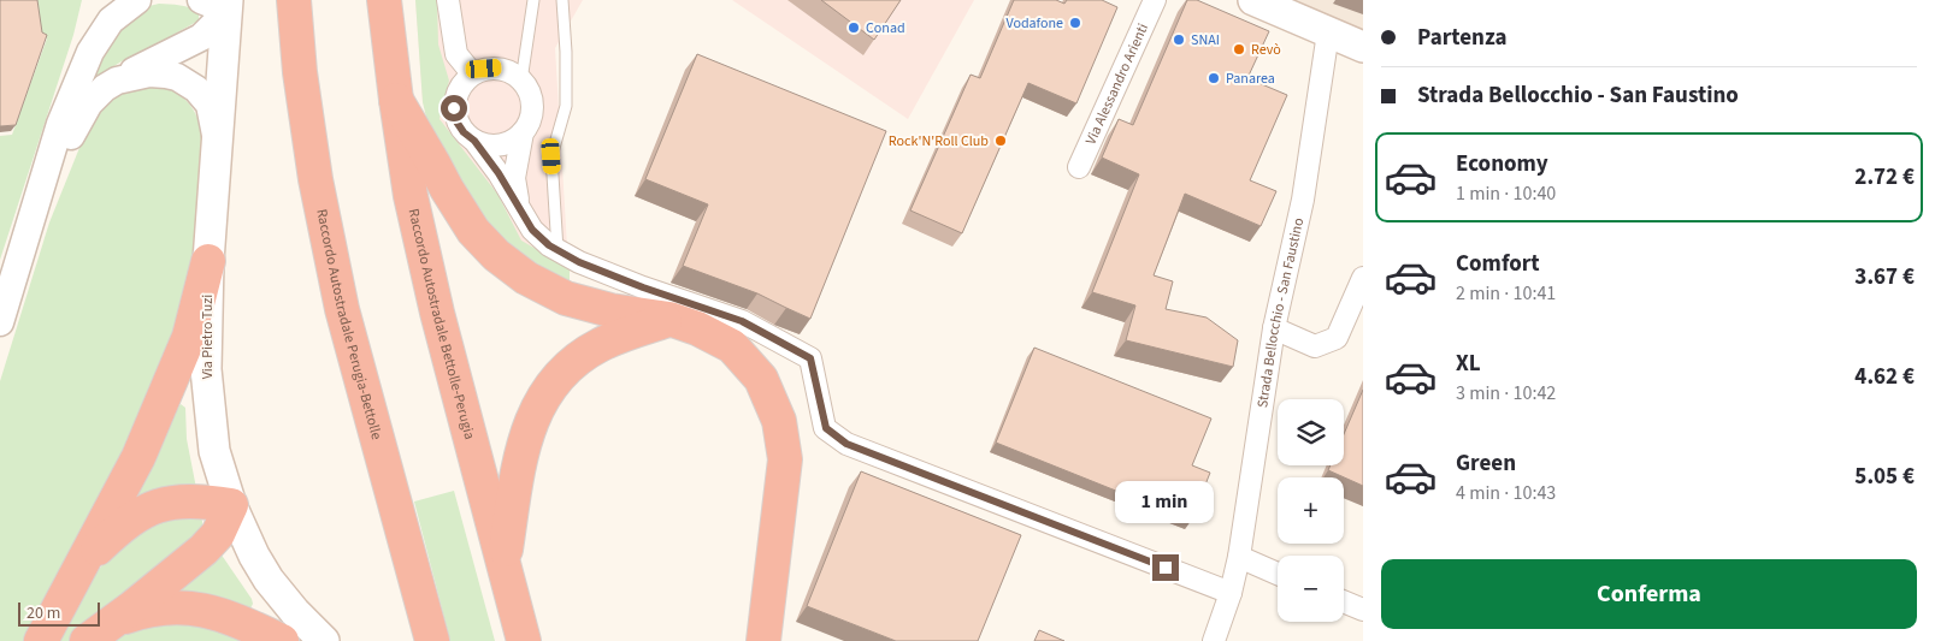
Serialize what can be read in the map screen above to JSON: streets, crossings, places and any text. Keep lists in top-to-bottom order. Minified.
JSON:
{"streets":{"highway":["Raccordo Autostradale Perugia-Bettolle","Raccordo Autostradale Bettolle-Perugia"],"main road":["Via Pietro Tuzi"],"street":["Via Alessandro Arienti","Strada Bellocchio - San Faustino"]},"places":["Vodafone","Conad","SNAI","Revò","Panarea","Rock'N'Roll Club"],"scale_bar":"20 m","page":{"banner":["Partenza","Strada Bellocchio - San Faustino"],"list":[{"name":"Economy","note":"1 min · 10:40","value":"2.72 €"},{"name":"Comfort","note":"2 min · 10:41","value":"3.67 €"},{"name":"XL","note":"3 min · 10:42","value":"4.62 €"},{"name":"Green","note":"4 min · 10:43","value":"5.05 €"}],"map_buttons":["+","−"],"bubble":"1 min","buttons":"Conferma","scale":"20 m"}}
